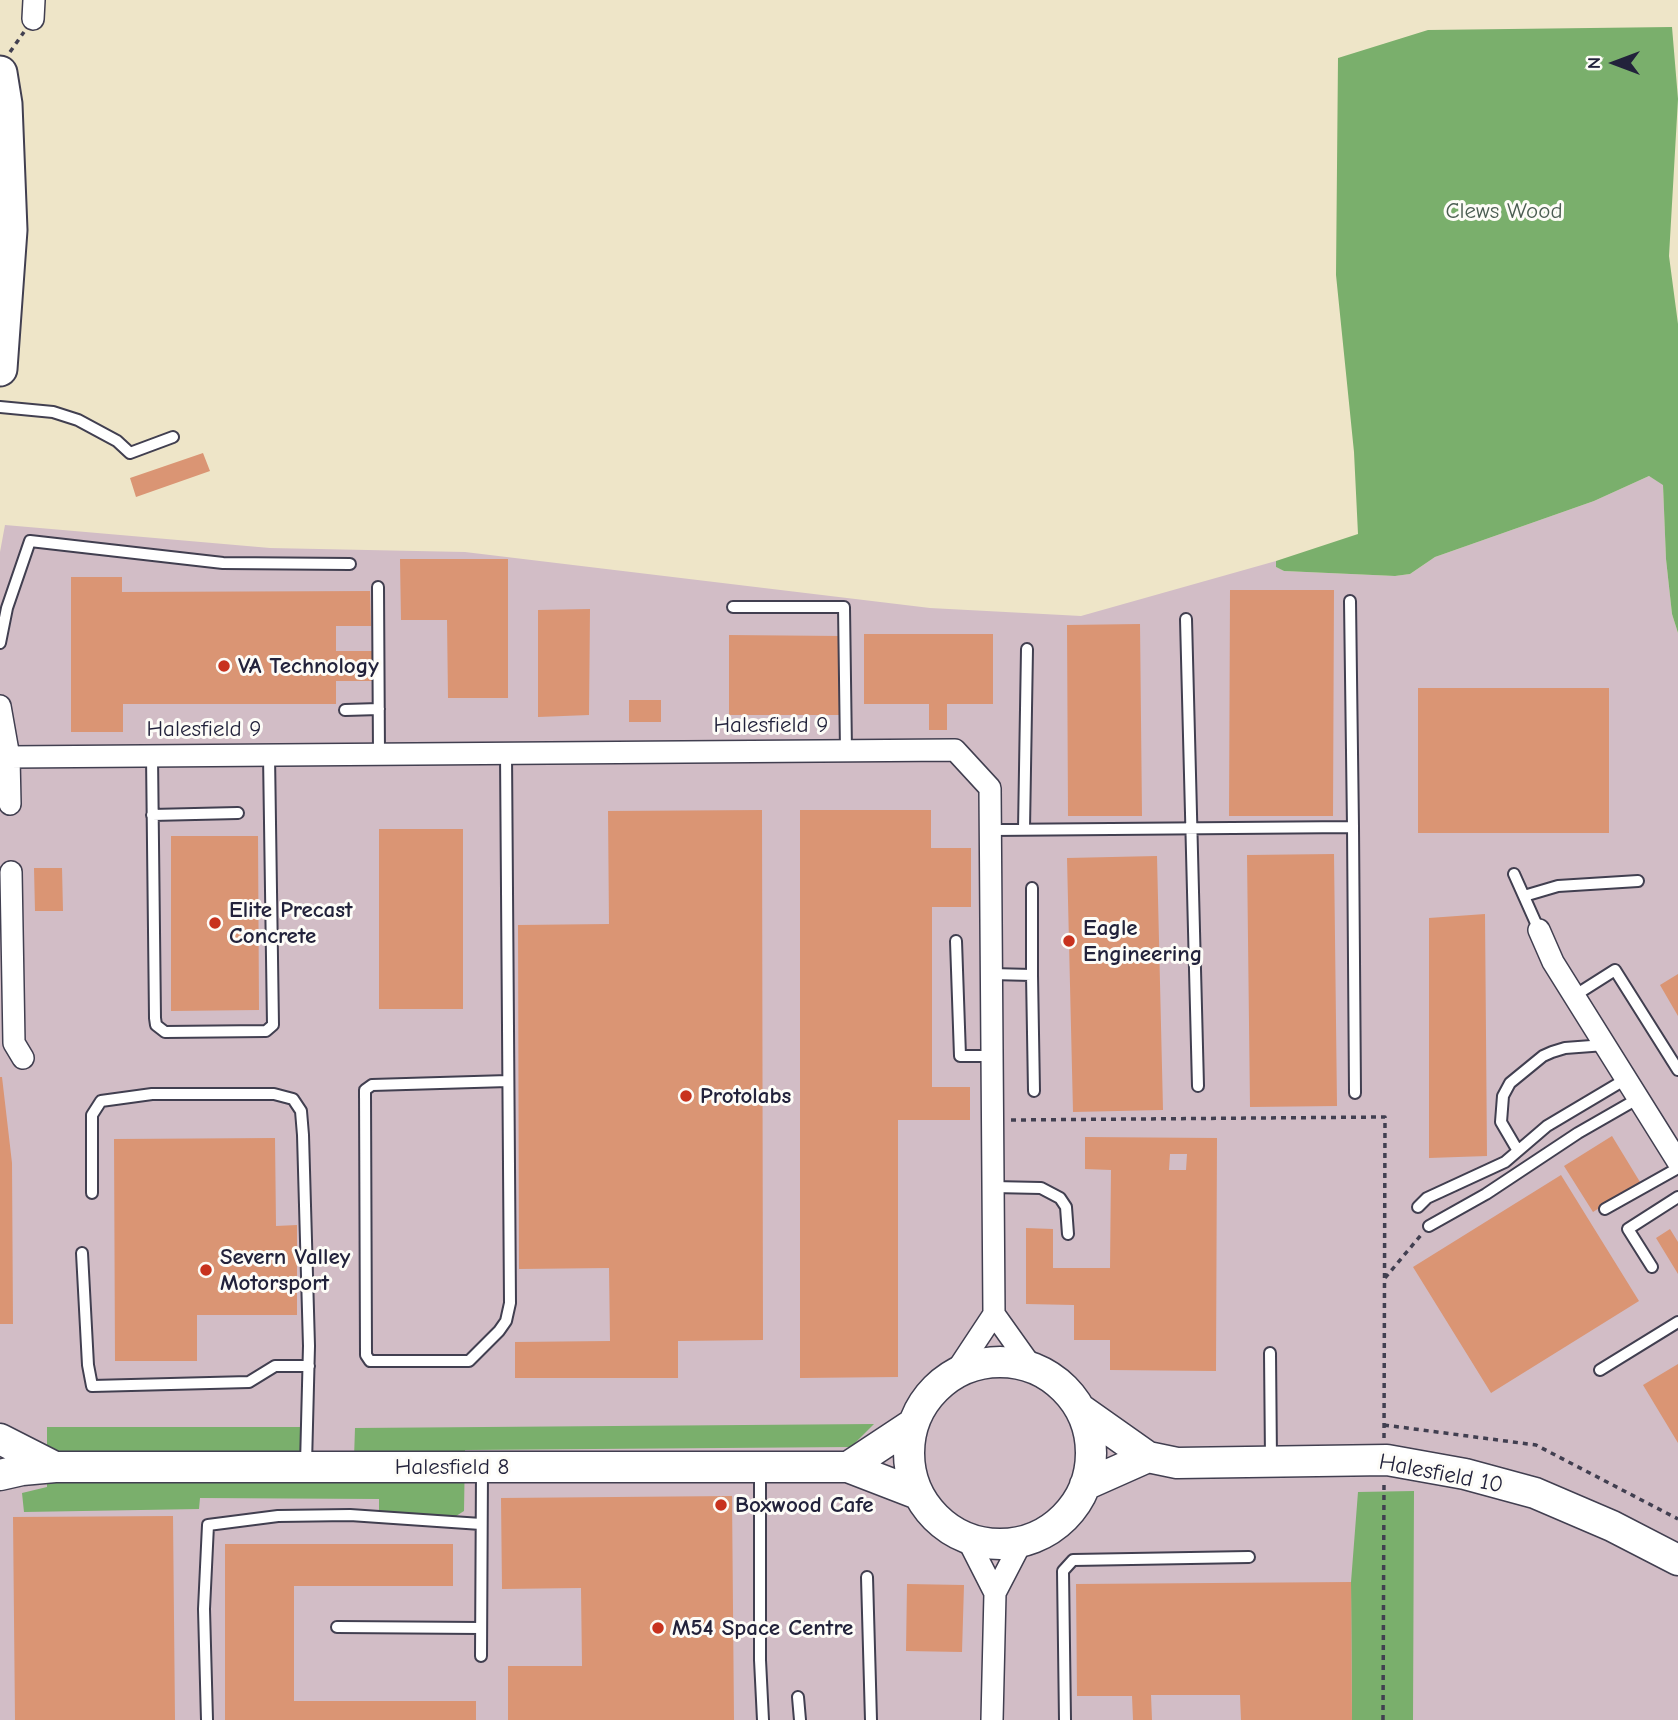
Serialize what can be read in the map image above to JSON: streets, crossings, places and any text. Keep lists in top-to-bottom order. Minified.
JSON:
{"streets":{"street":["Halesfield 9","Halesfield 8","Halesfield 10"]},"crossings":[["Halesfield 8","Halesfield 10"]],"parks":["Clews Wood"],"places":["VA Technology","Elite Precast Concrete","Eagle Engineering","Protolabs","Severn Valley Motorsport","Boxwood Cafe","M54 Space Centre"],"north":"left"}
